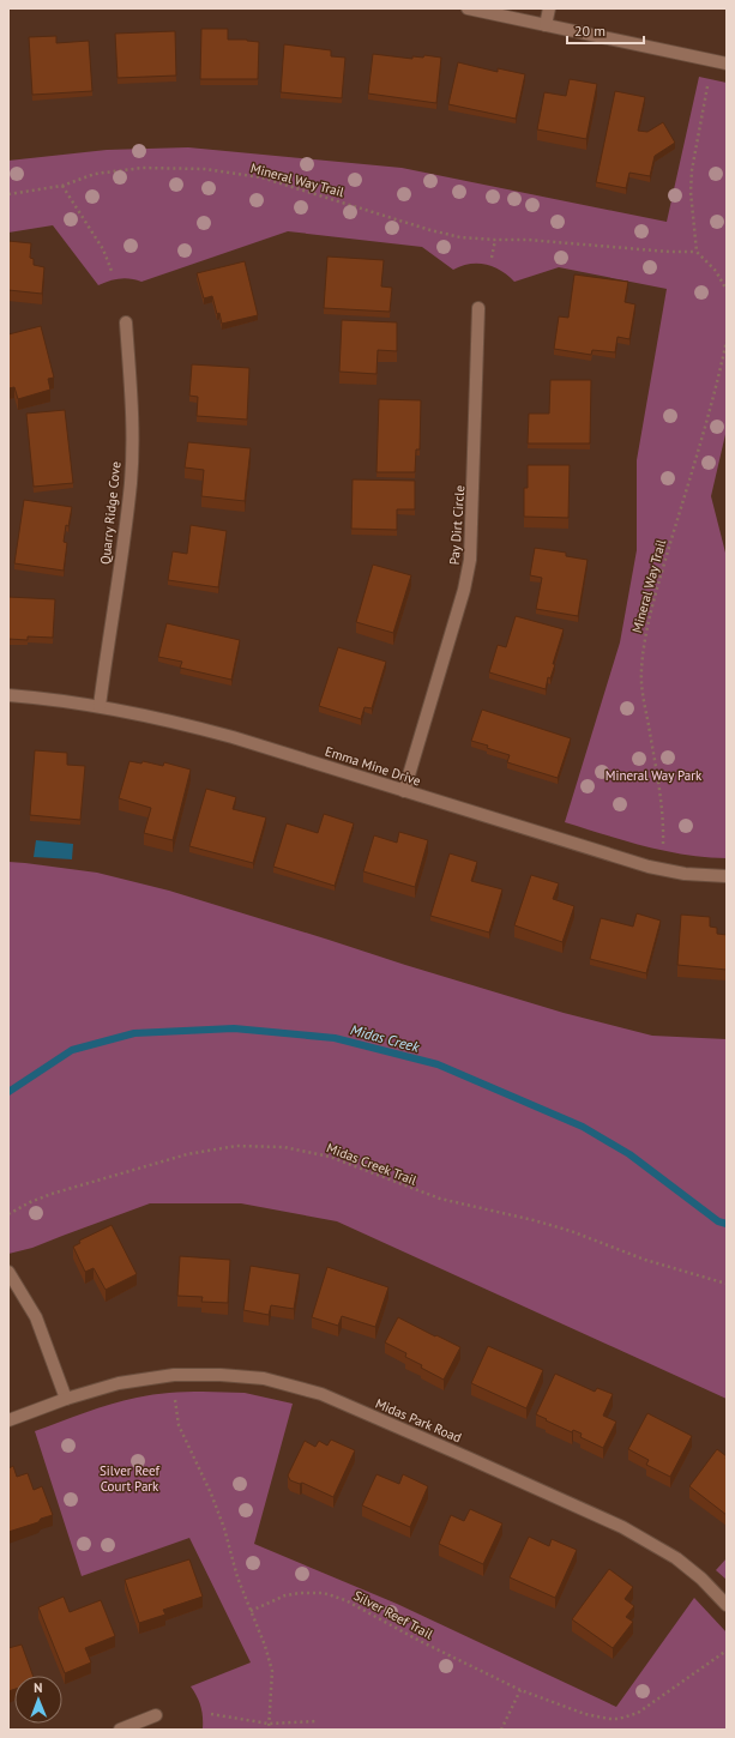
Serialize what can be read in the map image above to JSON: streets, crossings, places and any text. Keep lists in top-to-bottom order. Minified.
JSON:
{"streets":{"street":["Quarry Ridge Cove","Pay Dirt Circle","Emma Mine Drive","Midas Park Road"],"path":["Mineral Way Trail","Midas Creek Trail","Silver Reef Trail"]},"crossings":[["Quarry Ridge Cove","Emma Mine Drive"],["Pay Dirt Circle","Emma Mine Drive"]],"water":["Midas Creek"],"parks":["Mineral Way Park","Silver Reef Court Park"],"scale_bar":"20 m","north":"top"}
